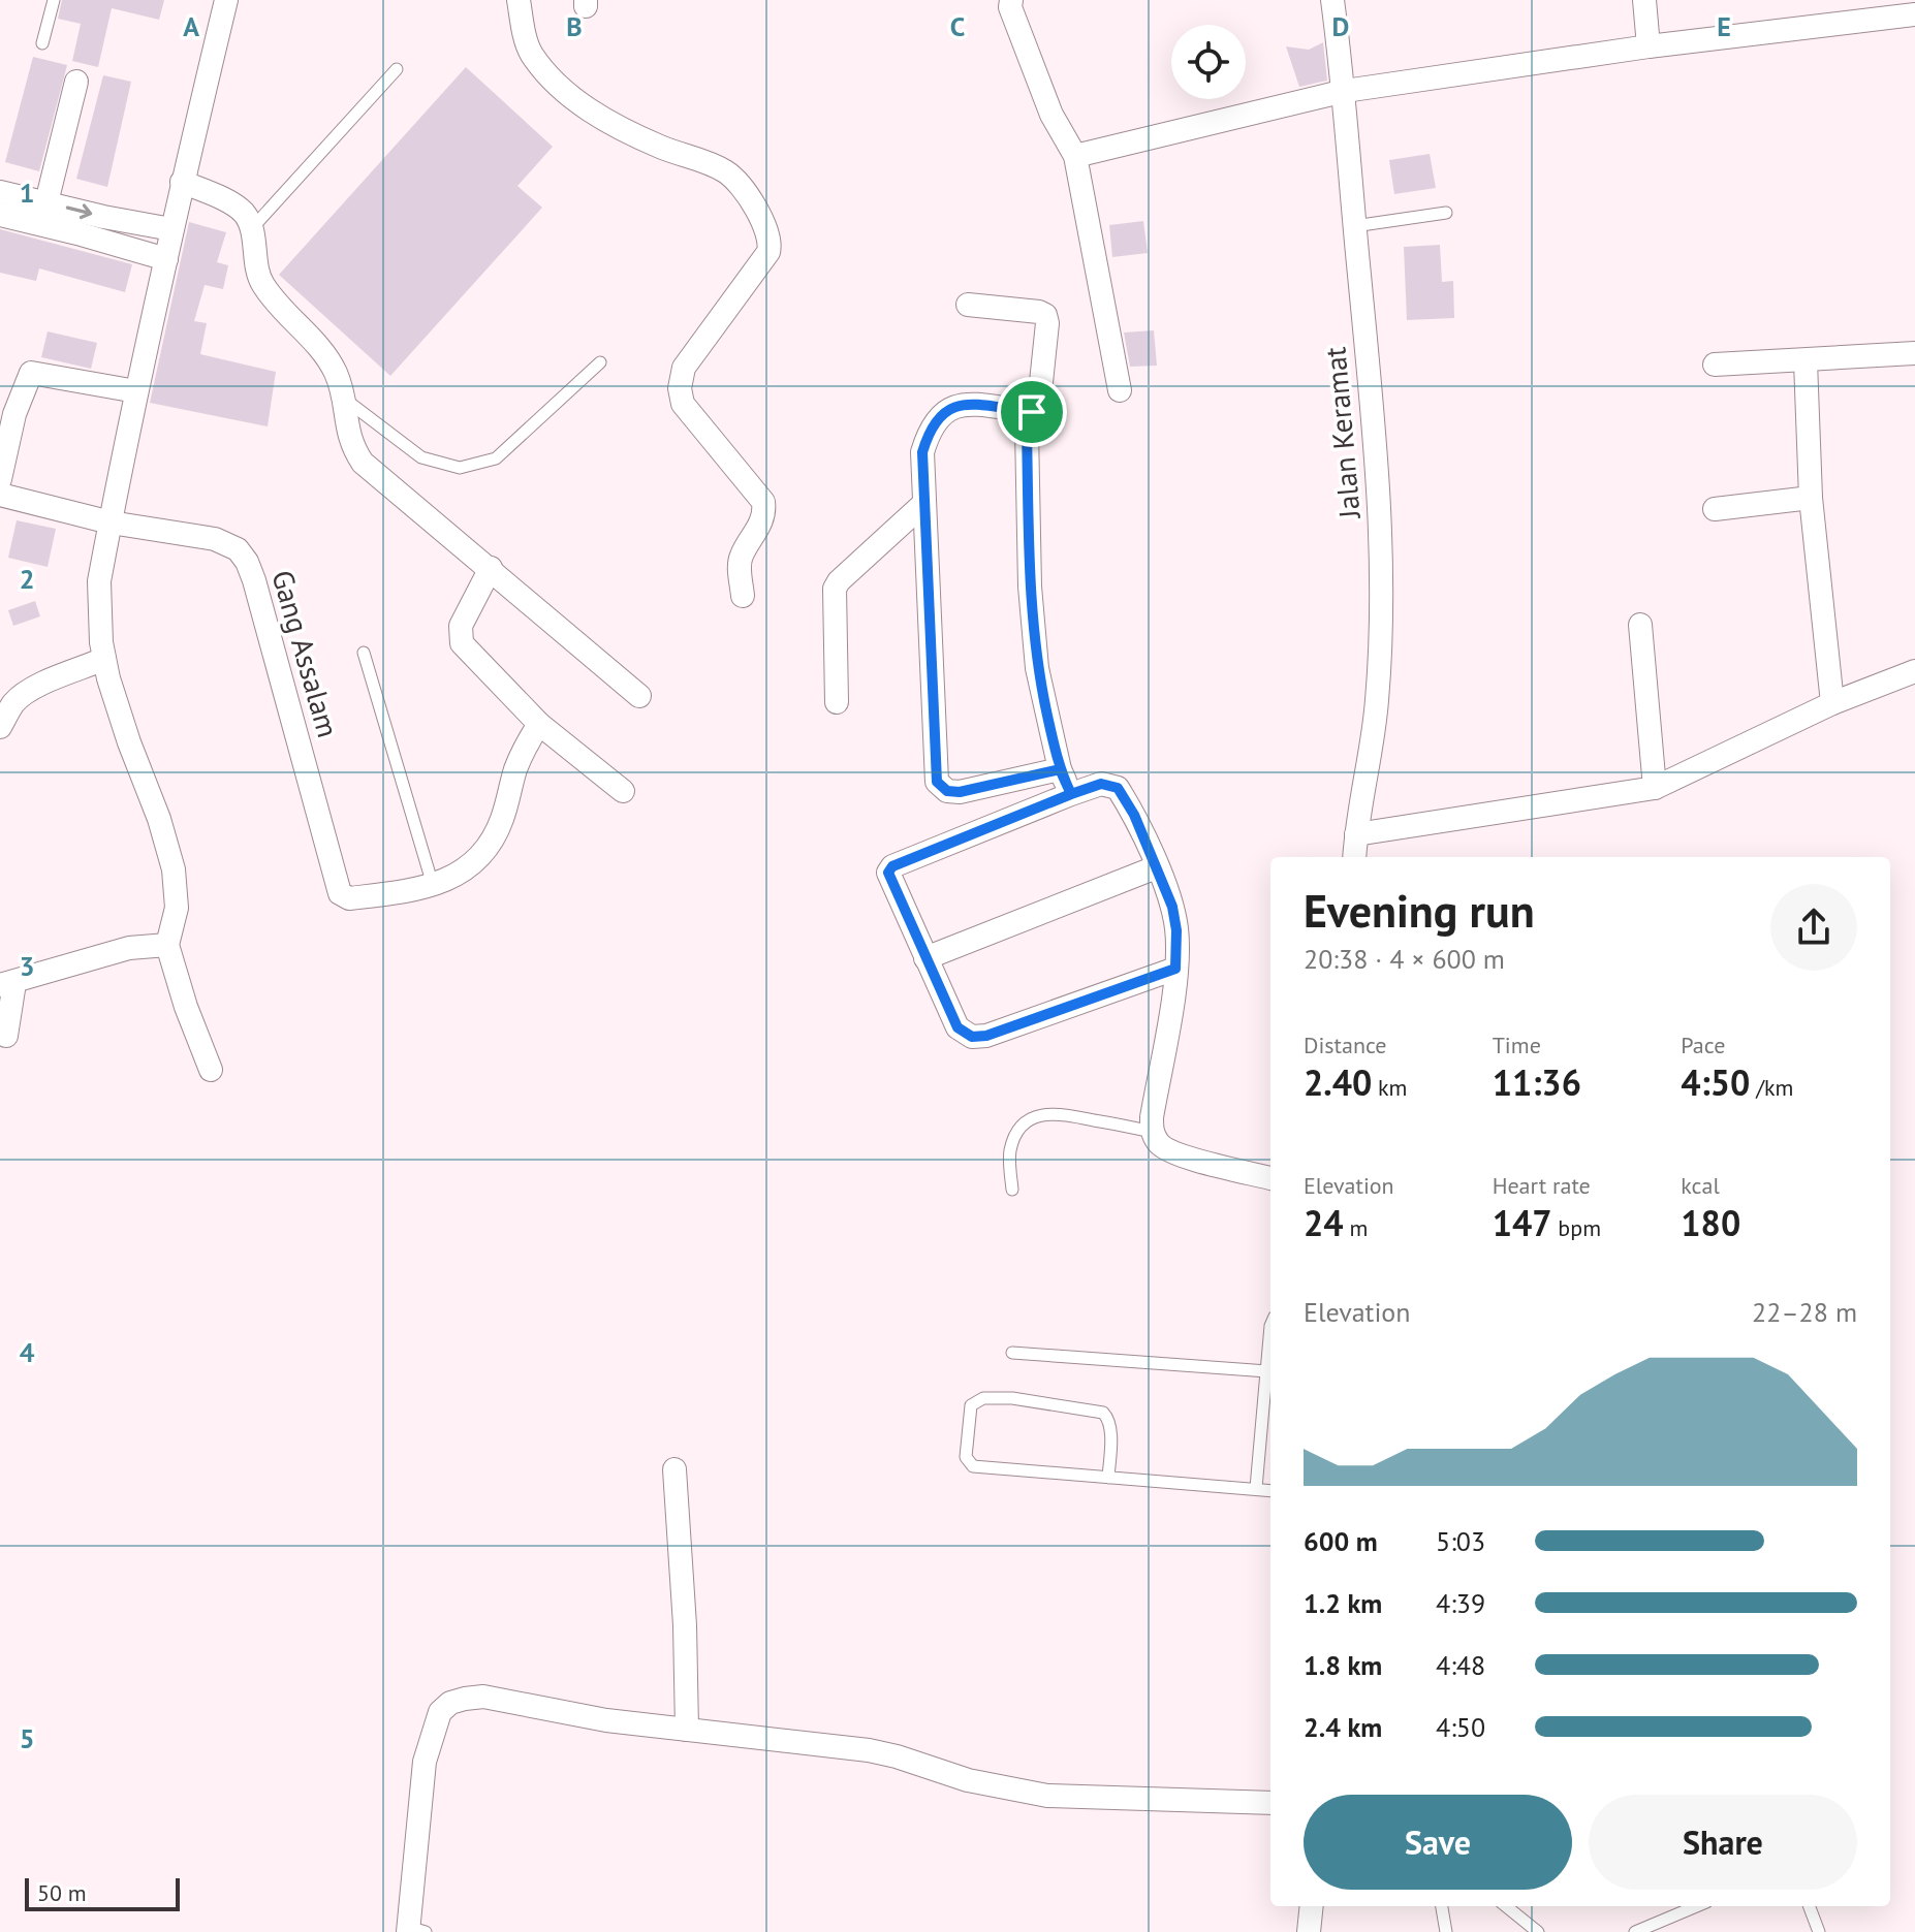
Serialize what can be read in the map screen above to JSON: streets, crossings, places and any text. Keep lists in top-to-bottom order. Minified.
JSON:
{"streets":{"street":["Jalan Keramat","Gang Assalam"]},"scale_bar":"50 m","page":{"heading":["Evening run","20:38 · 4 × 600 m"],"stats":[["Distance","2.40 km"],["Time","11:36"],["Pace","4:50 /km"],["Elevation","24 m"],["Heart rate","147 bpm"],["kcal","180"]],"chart":["Elevation","22–28 m"],"list":[{"name":"600 m","note":"5:03"},{"name":"1.2 km","note":"4:39"},{"name":"1.8 km","note":"4:48"},{"name":"2.4 km","note":"4:50"}],"buttons":["Save","Share"],"scale":"50 m"},"grid":{"columns":["A","B","C","D","E"],"rows":["1","2","3","4","5"]}}
